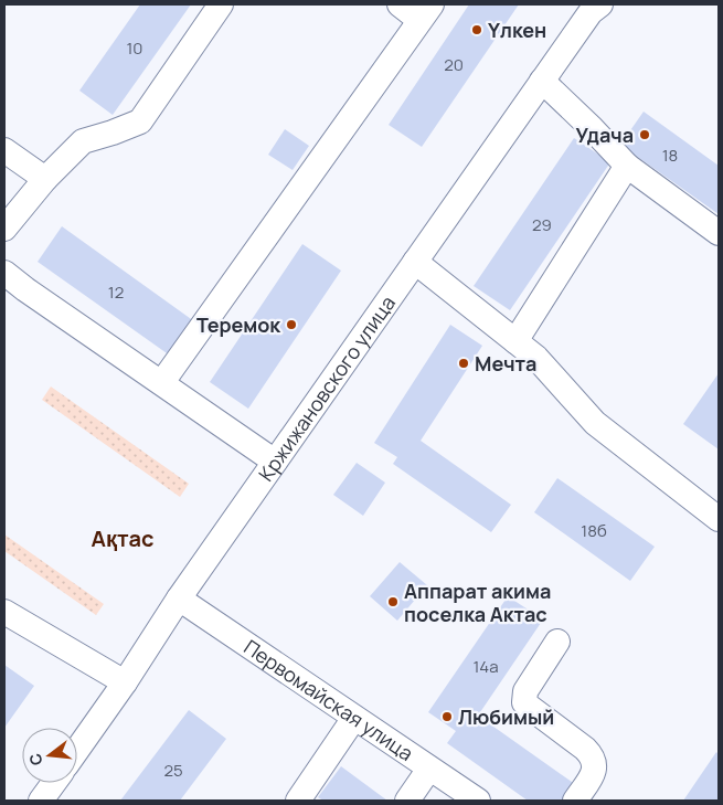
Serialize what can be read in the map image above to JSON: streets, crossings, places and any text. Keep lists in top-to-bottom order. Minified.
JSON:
{"streets":{"street":["Кржижановского улица","Первомайская улица"]},"crossings":[["Кржижановского улица","Первомайская улица"]],"districts":["Ақтас"],"places":["Yлкен","Удача","Теремок","Мечта","Аппарат акима поселка Актас","Любимый"],"house_numbers":["10","20","18","29","12","18б","14а","25"],"north":"left"}
